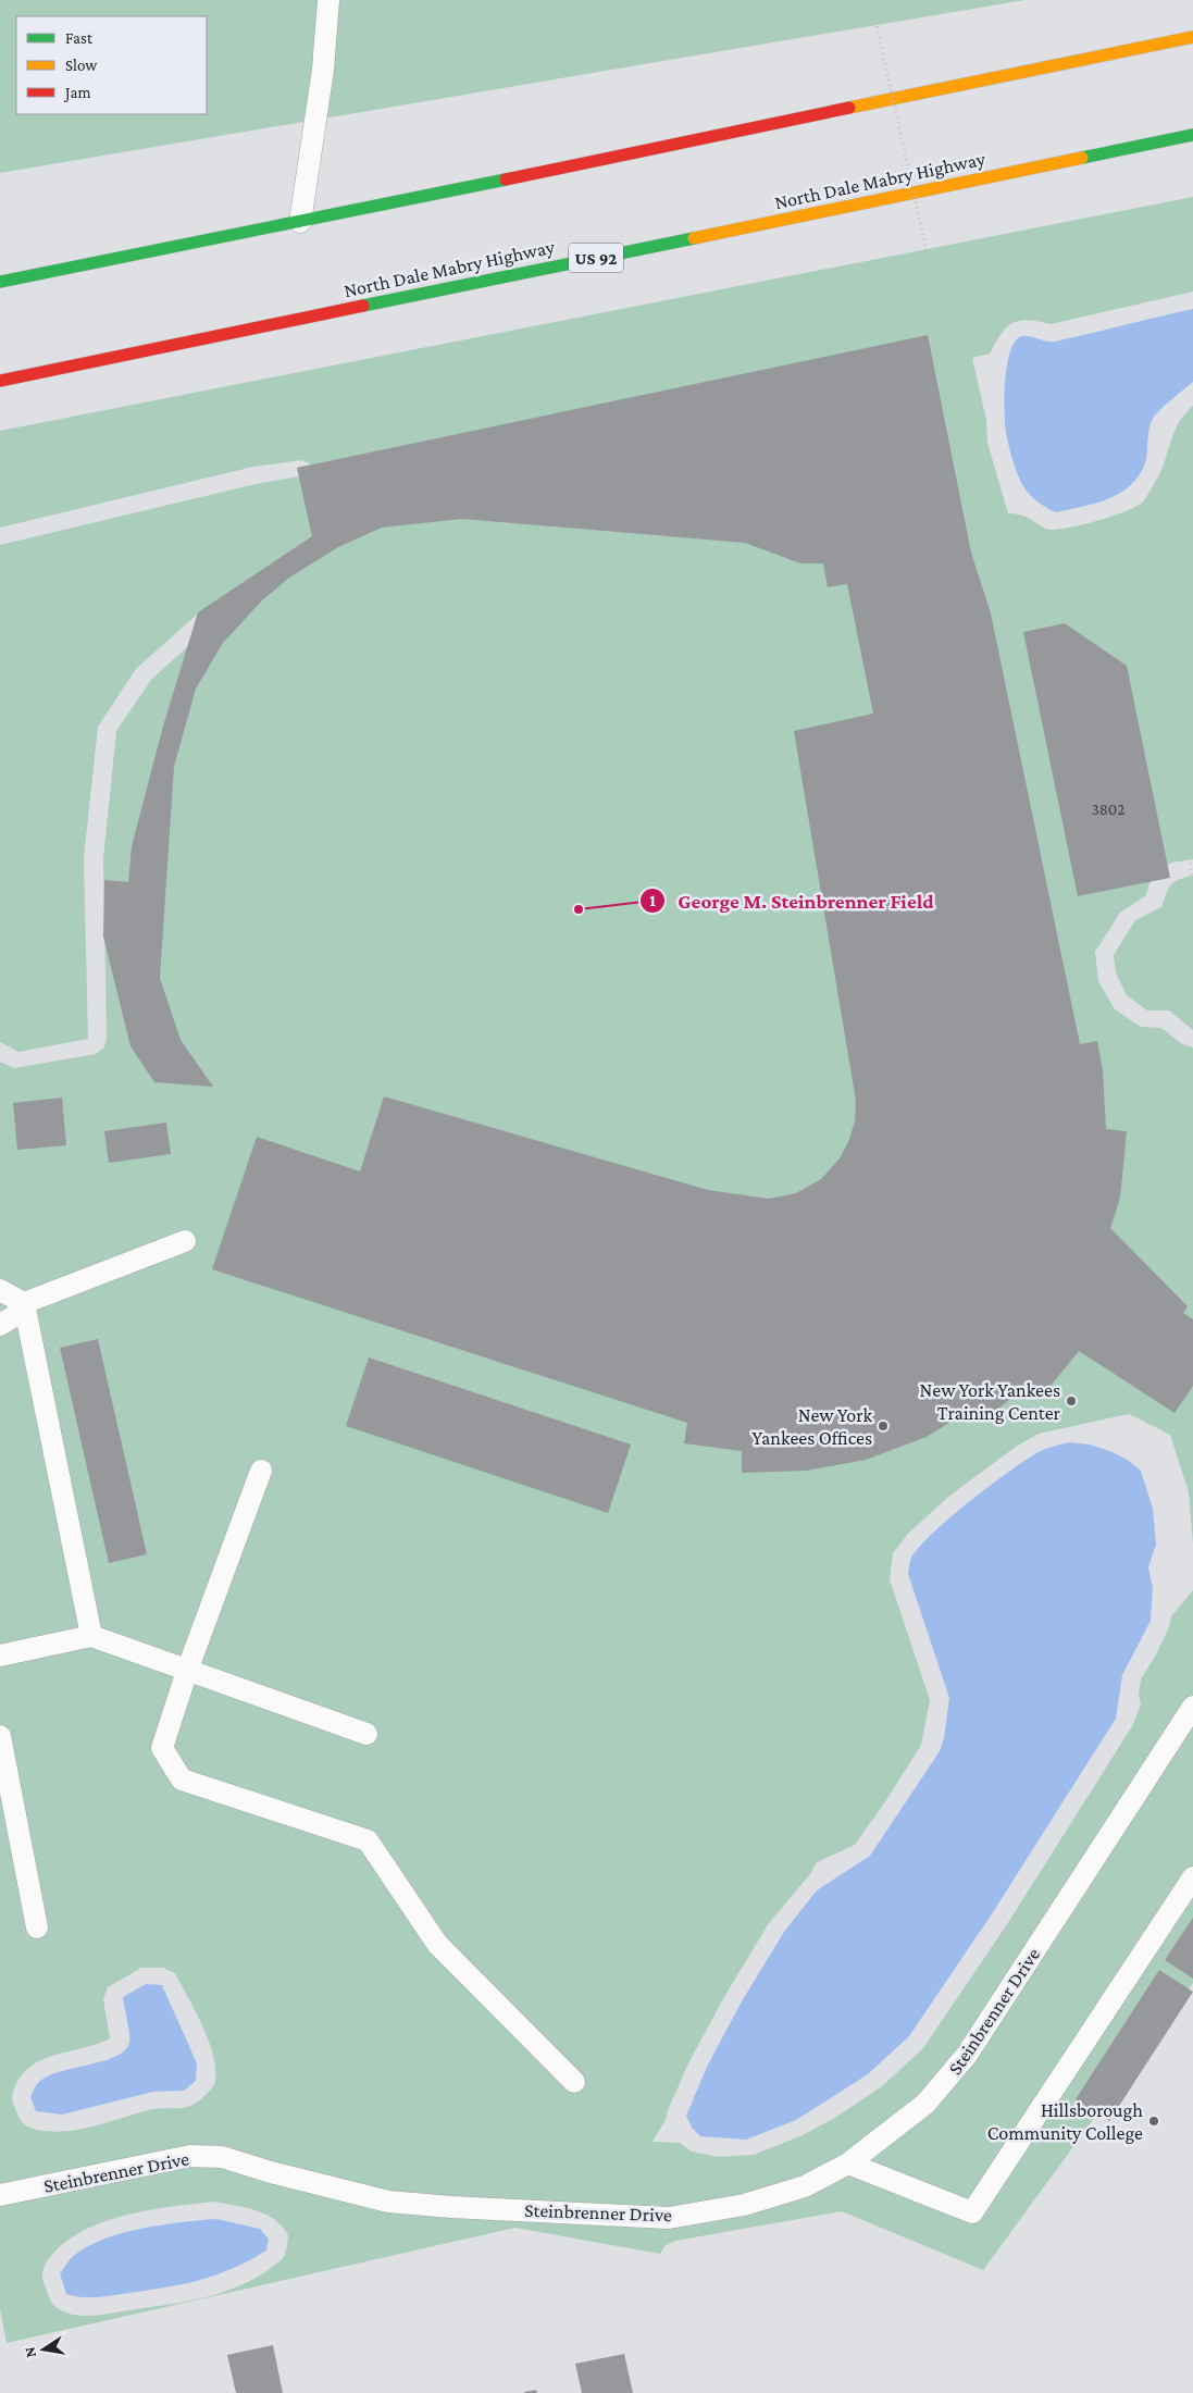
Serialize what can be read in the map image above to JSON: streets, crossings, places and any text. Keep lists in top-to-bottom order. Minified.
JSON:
{"streets":{"main road":["North Dale Mabry Highway","US 92"],"lane":["Steinbrenner Drive"]},"places":["George M. Steinbrenner Field","New York Yankees Training Center","New York Yankees Offices","Hillsborough Community College"],"house_numbers":["3802"],"legend":["Fast","Slow","Jam"],"north":"left"}
